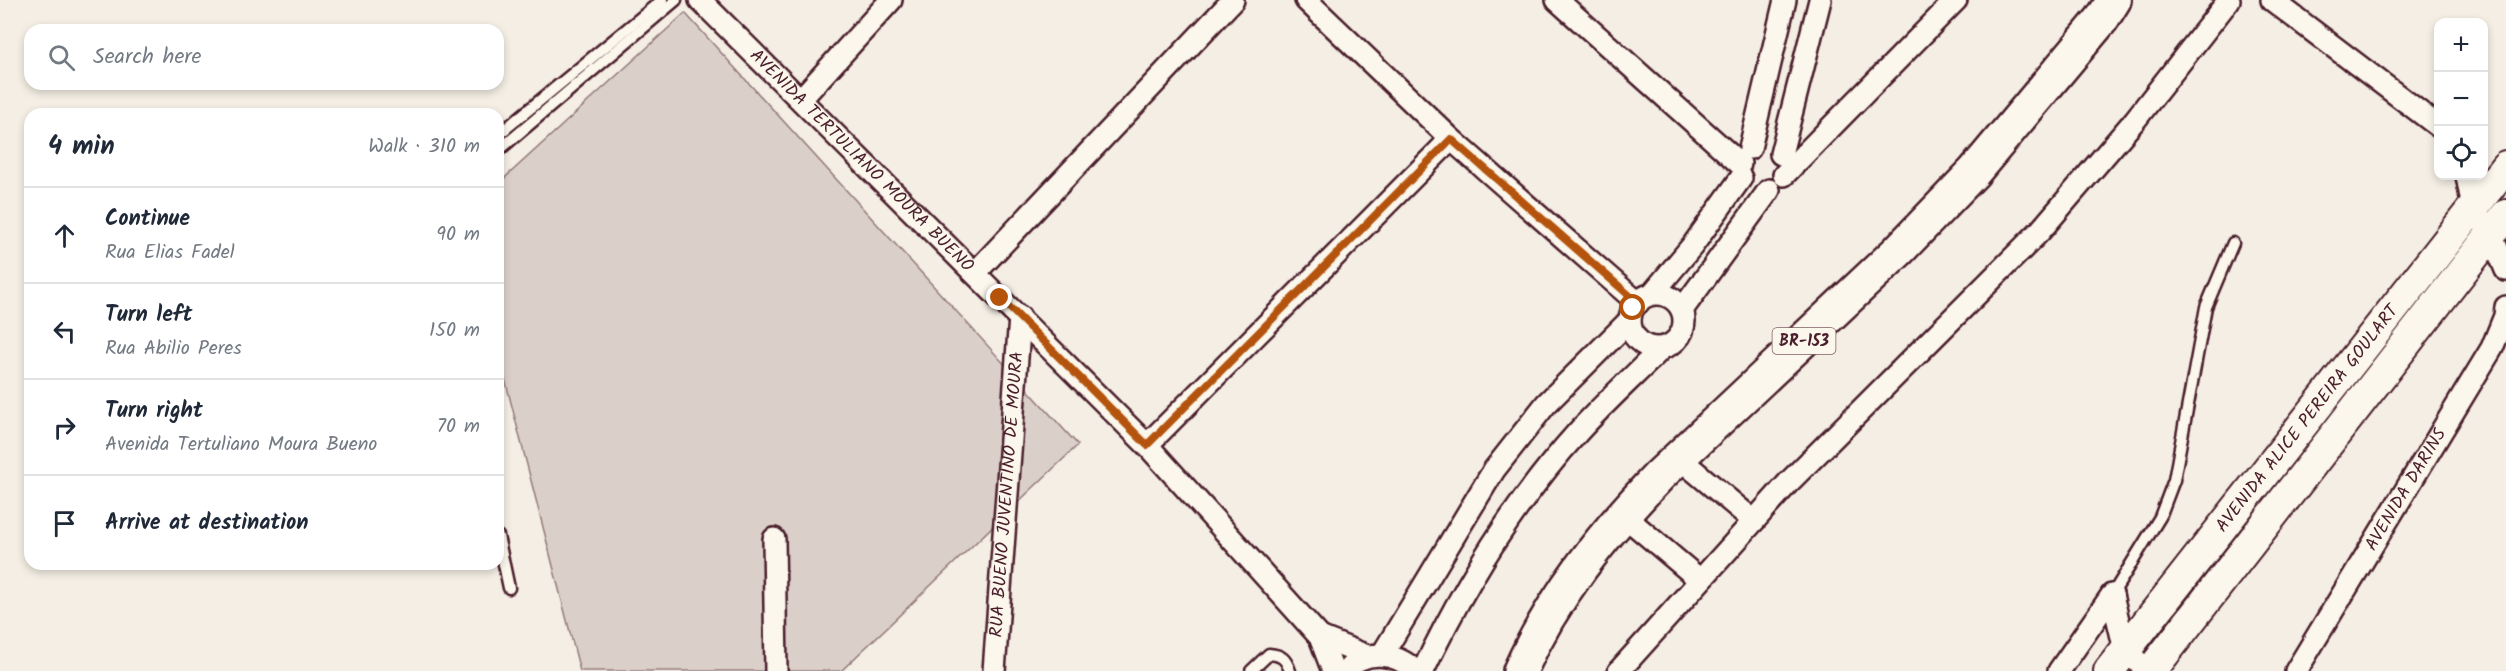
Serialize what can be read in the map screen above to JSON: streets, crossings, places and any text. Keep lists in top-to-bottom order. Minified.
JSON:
{"streets":{"highway":["BR-153"],"street":["AVENIDA TERTULIANO MOURA BUENO","AVENIDA ALICE PEREIRA GOULART","AVENIDA DARINS","RUA BUENO JUVENTINO DE MOURA"]},"crossings":[["AVENIDA TERTULIANO MOURA BUENO","RUA BUENO JUVENTINO DE MOURA"]],"page":{"map_buttons":["+","−"],"search":"Search here","heading":["4 min","Walk · 310 m"],"list":[["Continue","Rua Elias Fadel","90 m"],["Turn left","Rua Abilio Peres","150 m"],["Turn right","Avenida Tertuliano Moura Bueno","70 m"],"Arrive at destination"]}}
